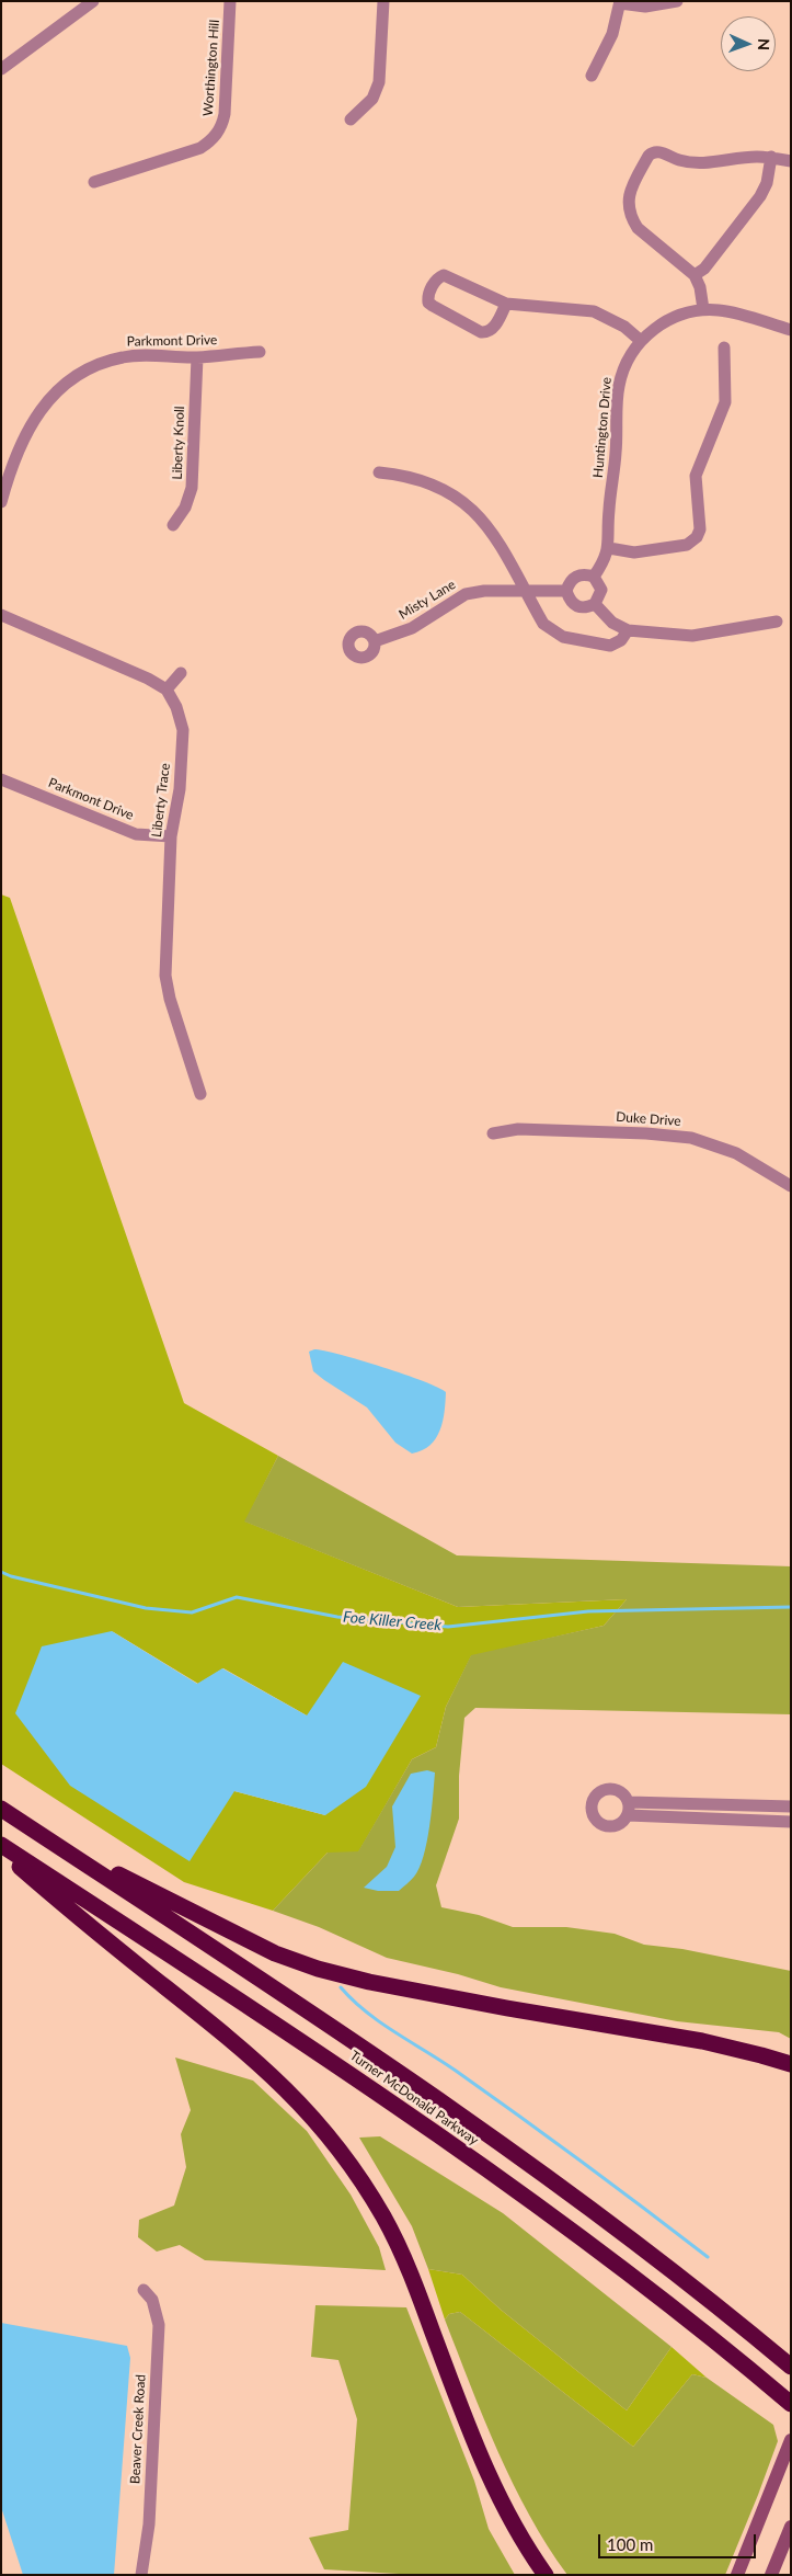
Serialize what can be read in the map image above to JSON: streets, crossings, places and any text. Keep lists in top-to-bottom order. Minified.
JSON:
{"streets":{"highway":["Turner McDonald Parkway"],"street":["Worthington Hill","Parkmont Drive","Huntington Drive","Liberty Knoll","Misty Lane","Liberty Trace","Duke Drive","Beaver Creek Road"]},"crossings":[["Parkmont Drive","Liberty Knoll"],["Parkmont Drive","Liberty Trace"],["Huntington Drive","Misty Lane"]],"water":["Foe Killer Creek"],"scale_bar":"100 m","north":"right"}
